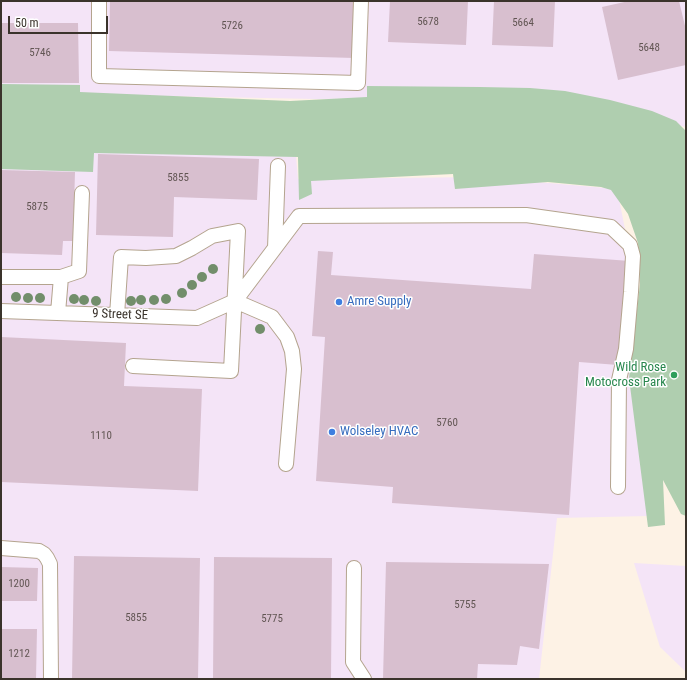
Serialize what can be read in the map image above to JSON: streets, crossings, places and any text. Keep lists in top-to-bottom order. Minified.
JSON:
{"streets":{"street":["9 Street SE"]},"places":["Amre Supply","Wild Rose Motocross Park","Wolseley HVAC"],"house_numbers":["5678","5664","5726","5648","5746","5855","5875","5760","1110","1200","5755","5855","5775","1212"],"scale_bar":"50 m"}
